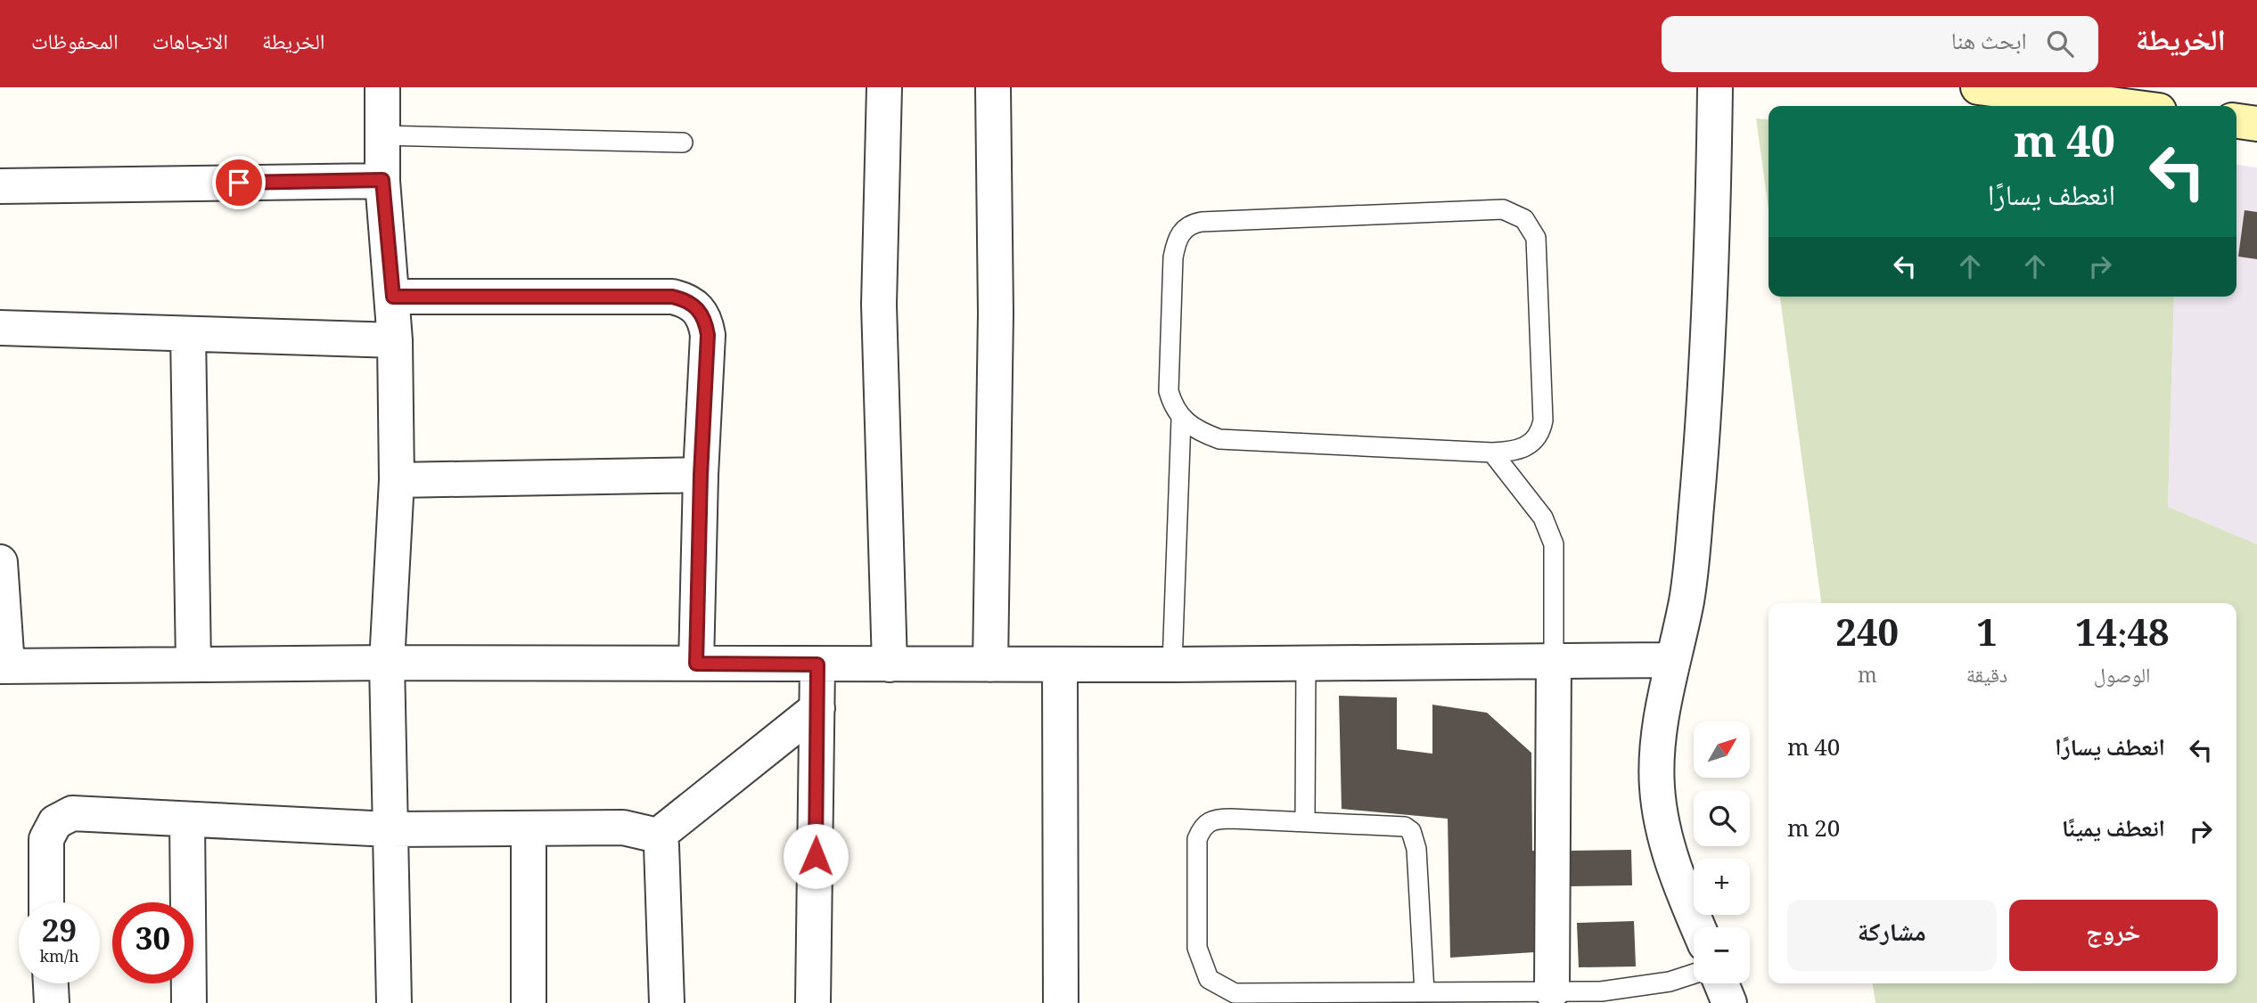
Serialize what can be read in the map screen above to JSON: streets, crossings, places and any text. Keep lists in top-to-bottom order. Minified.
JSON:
{"north":"top right","page":{"header":"الخريطة","search":"ابحث هنا","nav":["الخريطة","الاتجاهات","المحفوظات"],"turn":["40 m","انعطف يسارًا"],"eta":["14:48","الوصول","1","دقيقة","240","m"],"list":[{"name":"انعطف يسارًا","value":"40 m"},{"name":"انعطف يمينًا","value":"20 m"}],"map_buttons":["+","−"],"buttons":["خروج","مشاركة"],"speed":"29 km/h","limit":"30"}}
